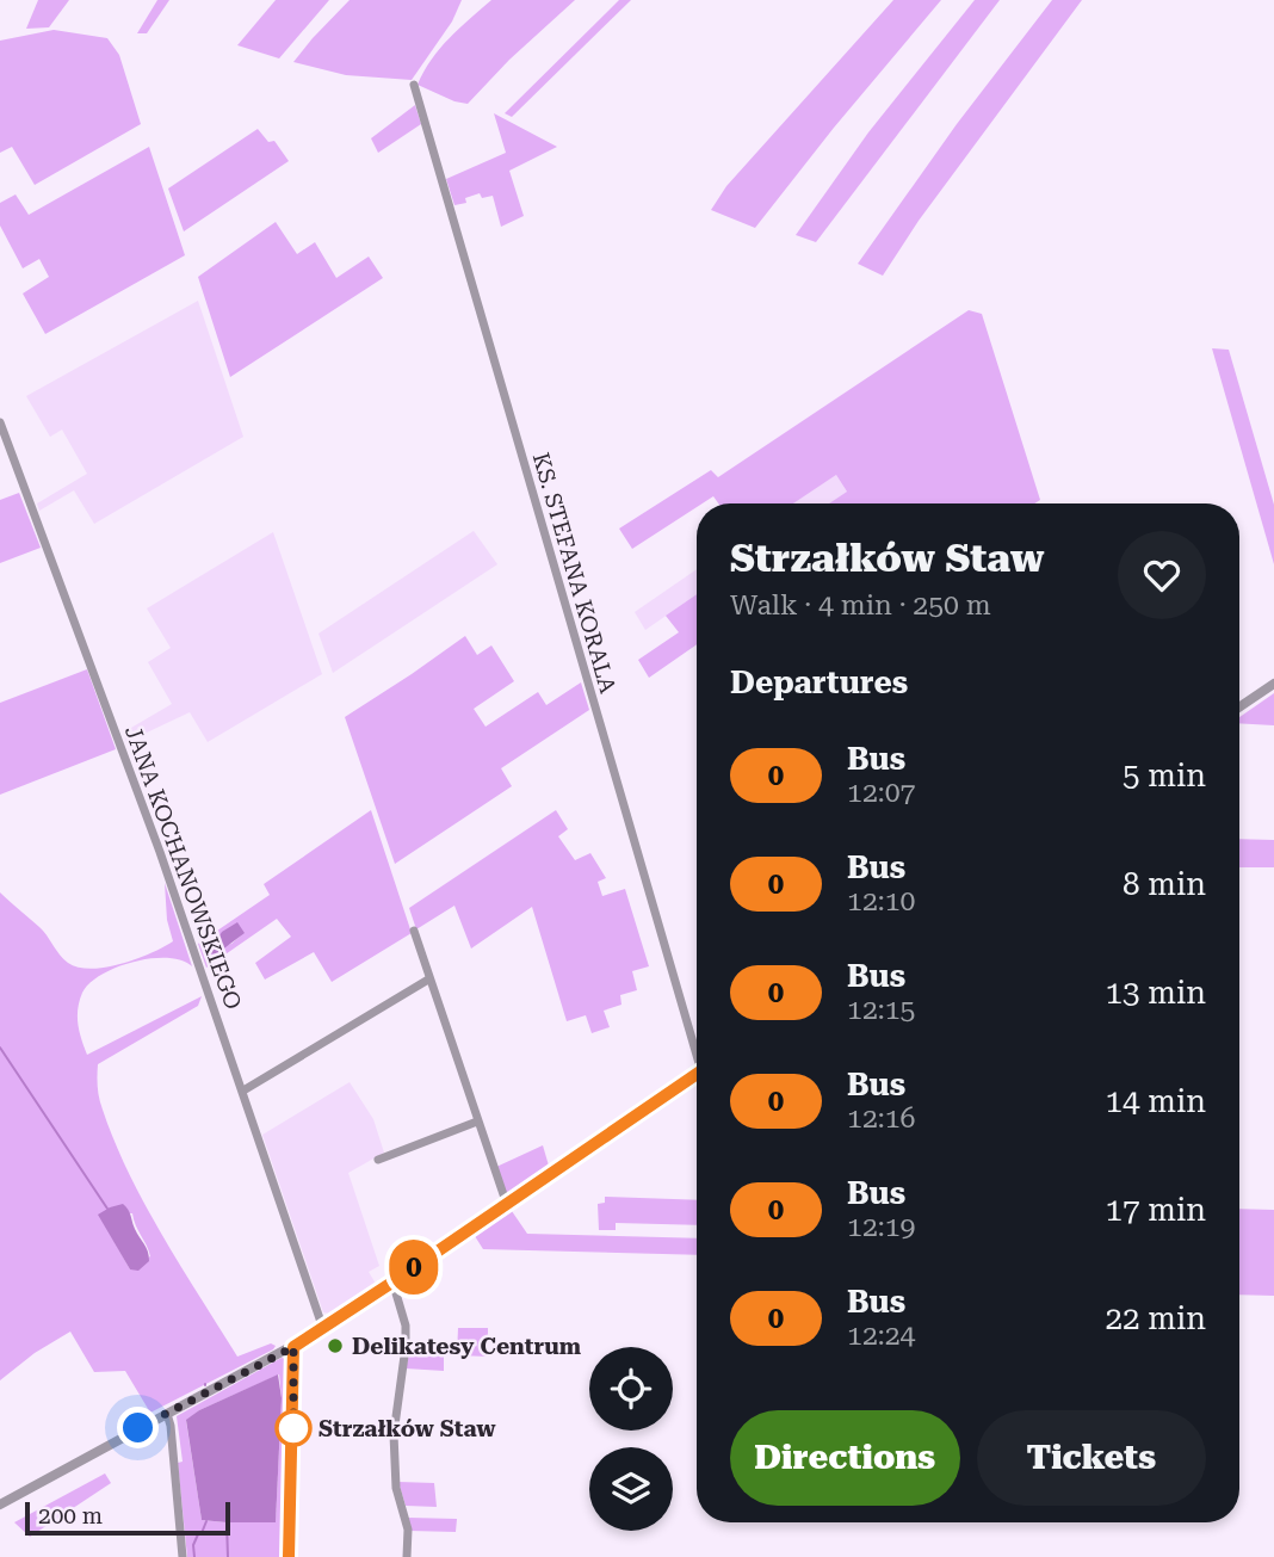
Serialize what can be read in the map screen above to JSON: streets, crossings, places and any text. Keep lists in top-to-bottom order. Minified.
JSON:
{"streets":{"street":["KS. STEFANA KORALA","JANA KOCHANOWSKIEGO"]},"places":["Delikatesy Centrum","Strzałków Staw"],"lines":["bus line 0"],"scale_bar":"200 m","page":{"on_map":"0","heading":[["Strzałków Staw","Walk · 4 min · 250 m"],"Departures"],"list":[{"mark":"0","name":"Bus","note":"12:07","value":"5 min"},{"mark":"0","name":"Bus","note":"12:10","value":"8 min"},{"mark":"0","name":"Bus","note":"12:15","value":"13 min"},{"mark":"0","name":"Bus","note":"12:16","value":"14 min"},{"mark":"0","name":"Bus","note":"12:19","value":"17 min"},{"mark":"0","name":"Bus","note":"12:24","value":"22 min"}],"buttons":["Directions","Tickets"],"scale":"200 m"}}
